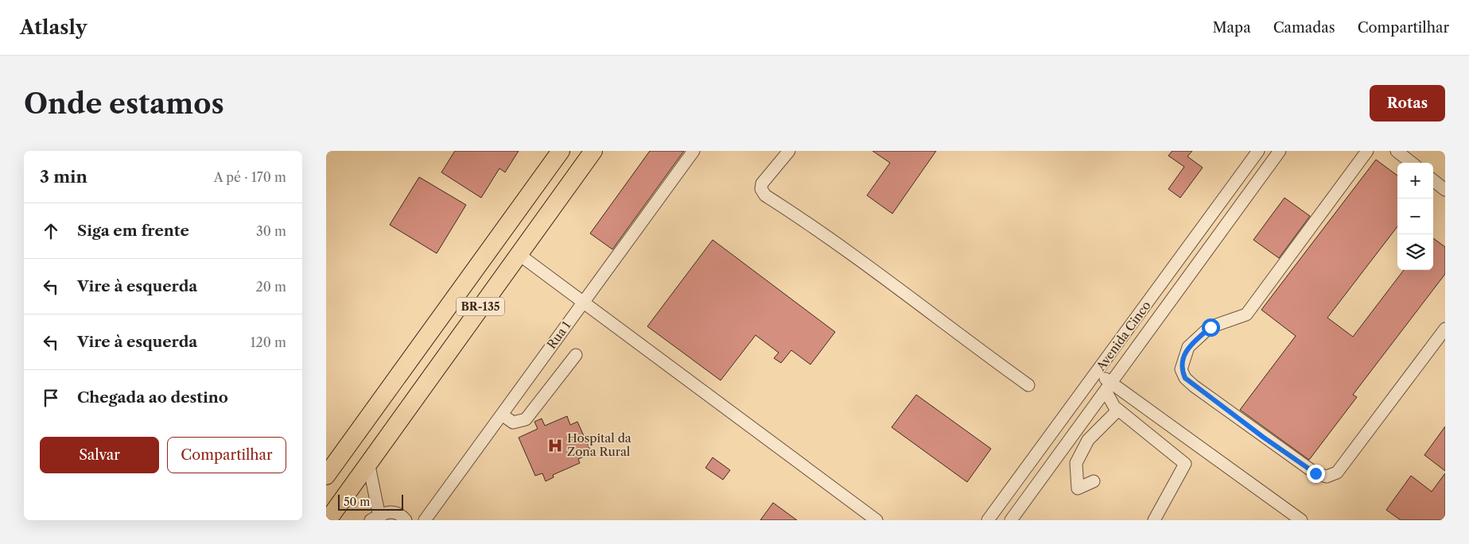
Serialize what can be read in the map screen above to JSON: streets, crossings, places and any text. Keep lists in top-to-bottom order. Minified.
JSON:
{"streets":{"highway":["BR-135"],"street":["Rua 1","Avenida Cinco"]},"places":{"hospital":["Hospital da Zona Rural"]},"scale_bar":"50 m","page":{"header":"Atlasly","nav":["Mapa","Camadas","Compartilhar"],"buttons":["Rotas",["Salvar","Compartilhar"]],"title":"Onde estamos","heading":["3 min","A pé · 170 m"],"map_buttons":["+","−"],"list":[["Siga em frente","30 m"],["Vire à esquerda","20 m"],["Vire à esquerda","120 m"],"Chegada ao destino"],"scale":"50 m"}}
